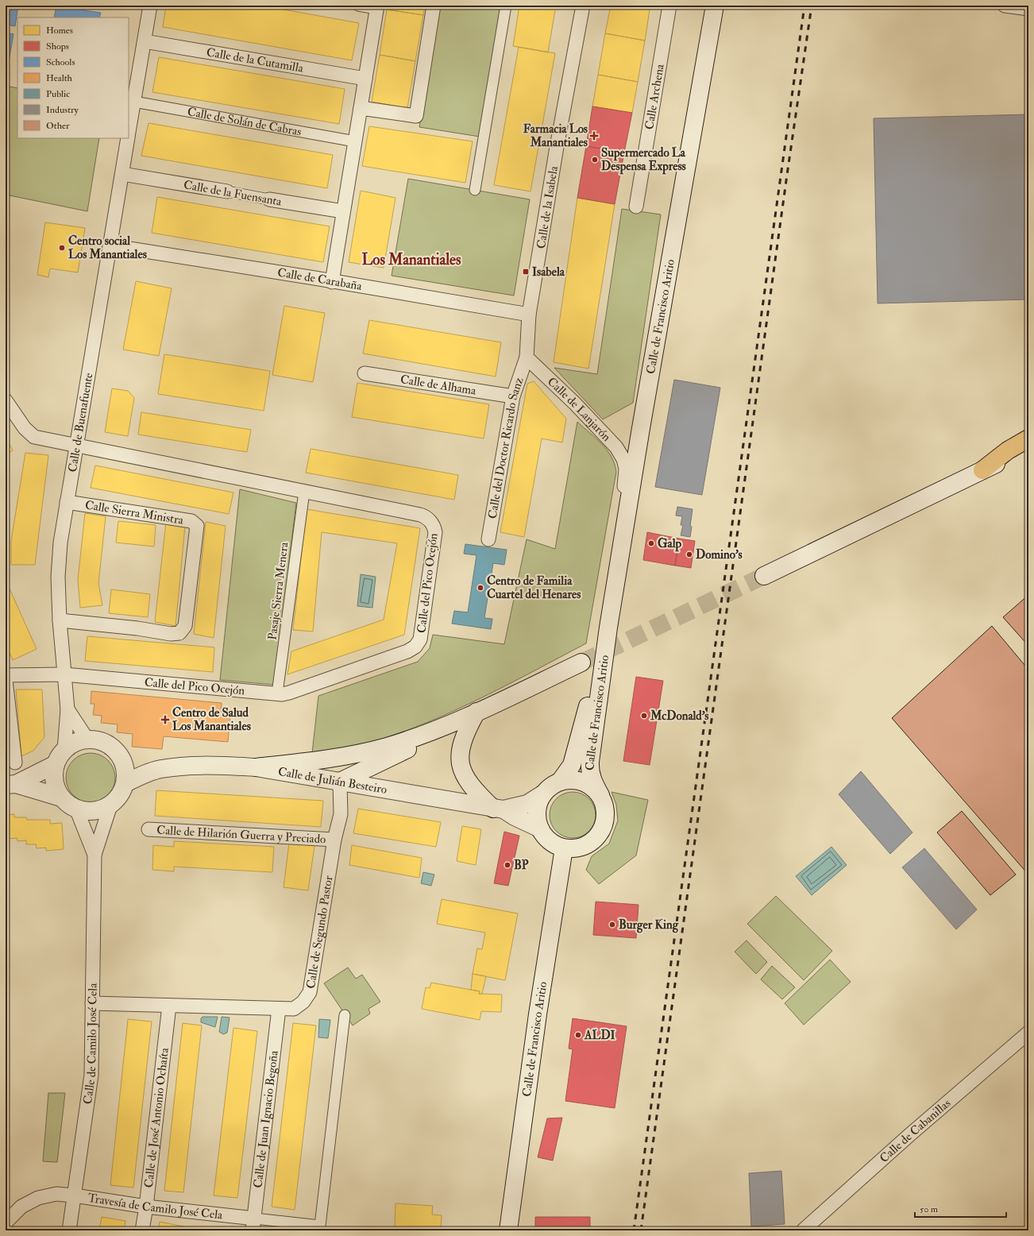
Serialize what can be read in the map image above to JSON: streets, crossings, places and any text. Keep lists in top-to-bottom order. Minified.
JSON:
{"streets":{"main road":["Calle de Francisco Aritio","Calle de Julián Besteiro"],"street":["Calle de la Cutamilla","Calle Archena","Calle de Solán de Cabras","Calle de la Fuensanta","Calle de la Isabela","Calle de Carabaña","Calle de Alhama","Calle de Lanjarón","Calle de Buenafuente","Calle del Doctor Ricardo Sanz","Calle Sierra Ministra","Calle del Pico Ocejón","Pasaje Sierra Menera","Calle de Hilarión Guerra y Preciado","Calle de Segundo Pastor","Calle de Camilo José Cela","Calle de José Antonio Ochaíta","Calle de Juan Ignacio Begoña","Calle de Cabanillas","Travesía de Camilo José Cela"]},"crossings":[["Calle de la Cutamilla","Calle de Buenafuente"],["Calle de Solán de Cabras","Calle de Buenafuente"],["Calle de la Fuensanta","Calle de Buenafuente"],["Calle de la Isabela","Calle de Carabaña"],["Calle de Carabaña","Calle de Buenafuente"],["Calle de Francisco Aritio","Calle de Lanjarón"],["Calle de Francisco Aritio","Calle de Julián Besteiro"],["Calle de Alhama","Calle del Doctor Ricardo Sanz"],["Calle de Lanjarón","Calle del Doctor Ricardo Sanz"],["Calle de Buenafuente","Calle Sierra Ministra"],["Calle de Buenafuente","Calle del Pico Ocejón"],["Calle de Buenafuente","Calle de Julián Besteiro"],["Calle de Buenafuente","Calle de Camilo José Cela"],["Calle del Pico Ocejón","Pasaje Sierra Menera"],["Calle de Julián Besteiro","Calle de Segundo Pastor"],["Calle de Julián Besteiro","Calle de Camilo José Cela"],["Calle de Hilarión Guerra y Preciado","Calle de Segundo Pastor"],["Calle de Segundo Pastor","Calle de Camilo José Cela"],["Calle de Segundo Pastor","Calle de José Antonio Ochaíta"],["Calle de Segundo Pastor","Calle de Juan Ignacio Begoña"],["Calle de Camilo José Cela","Travesía de Camilo José Cela"],["Calle de José Antonio Ochaíta","Travesía de Camilo José Cela"],["Calle de Juan Ignacio Begoña","Travesía de Camilo José Cela"]],"districts":["Los Manantiales"],"places":{"health":["Farmacia Los Manantiales","Centro de Salud Los Manantiales"],"other":["Supermercado La Despensa Express","Centro social Los Manantiales","Galp","Domino's","Centro de Familia Cuartel del Henares","McDonald's","BP","Burger King","ALDI"],"transit":["Isabela"]},"legend":["Homes","Shops","Schools","Health","Public","Industry","Other"],"scale_bar":"50 m"}
